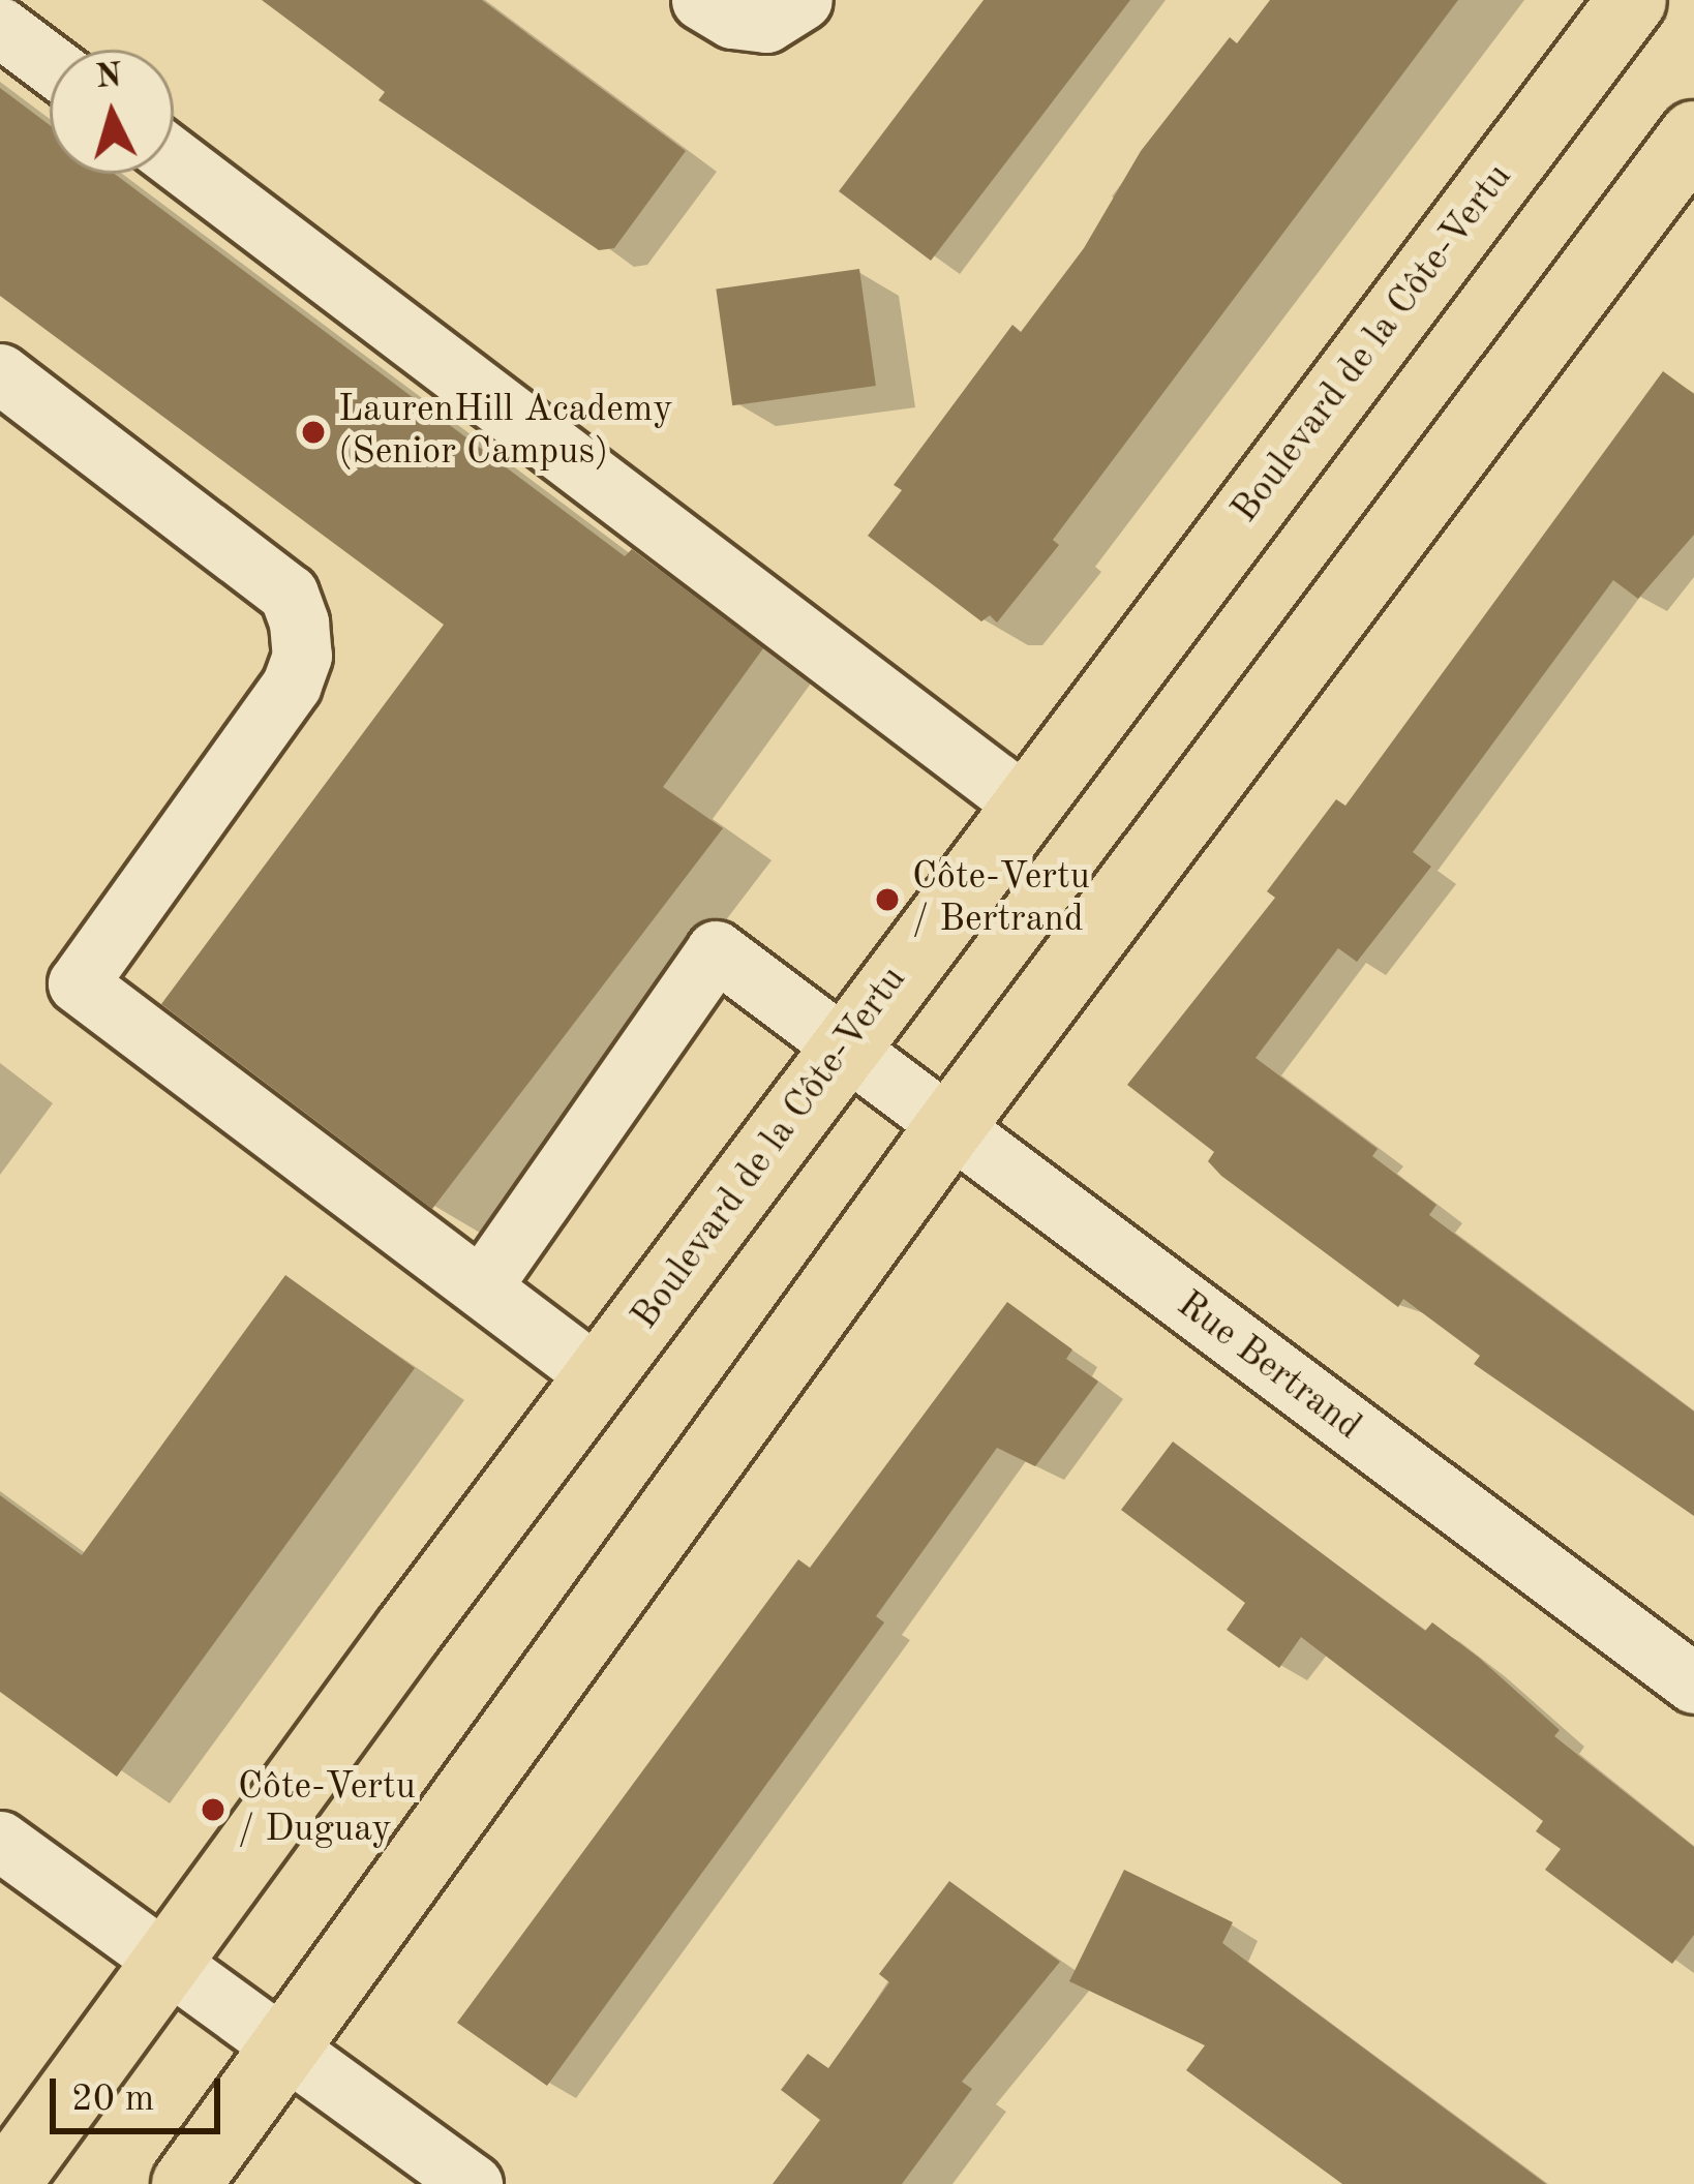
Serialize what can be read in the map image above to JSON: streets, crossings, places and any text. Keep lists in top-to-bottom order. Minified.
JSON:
{"streets":{"main road":["Boulevard de la Côte-Vertu"],"street":["Rue Bertrand"]},"crossings":[["Boulevard de la Côte-Vertu","Rue Bertrand"]],"places":["LaurenHill Academy (Senior Campus)","Côte-Vertu / Bertrand","Côte-Vertu / Duguay"],"scale_bar":"20 m","north":"top"}
